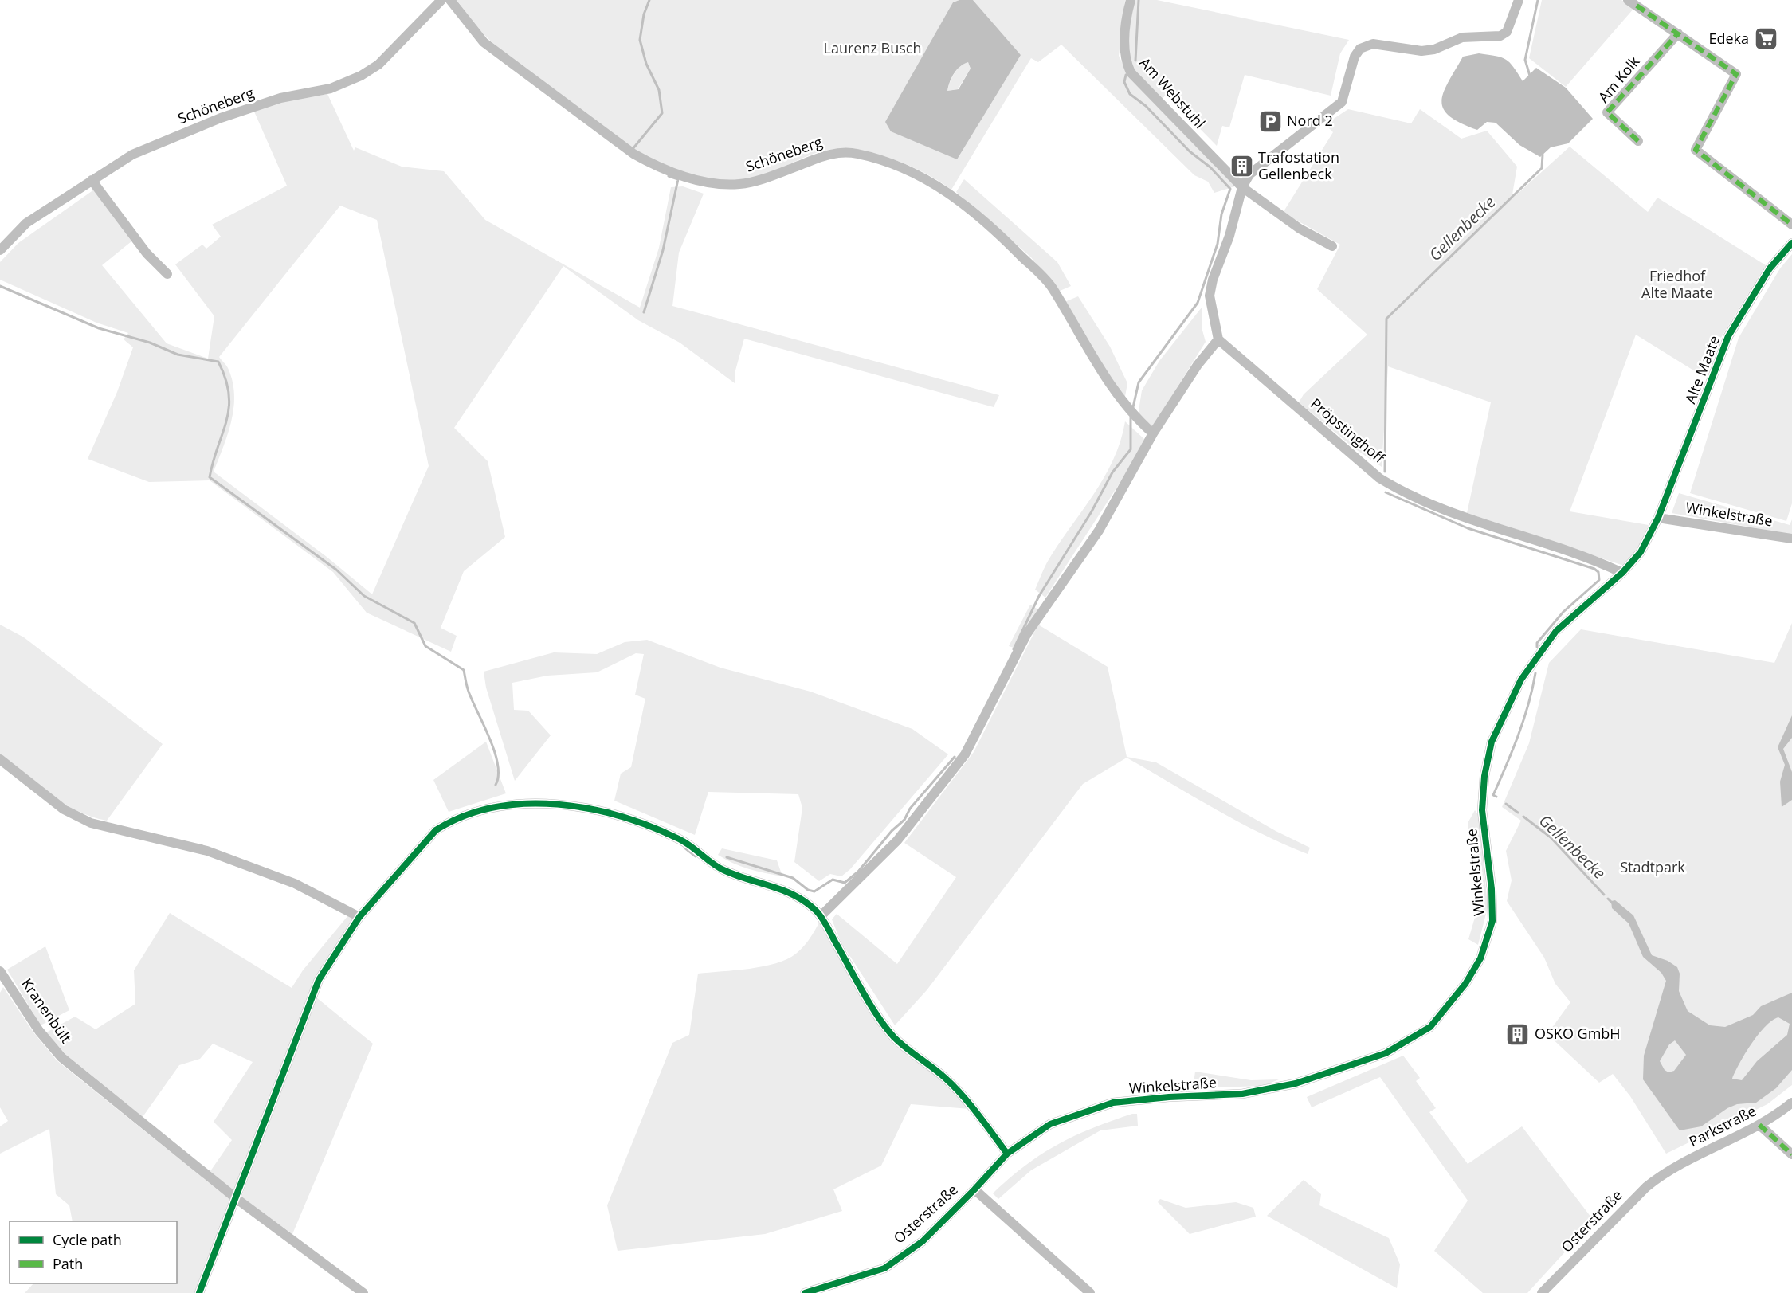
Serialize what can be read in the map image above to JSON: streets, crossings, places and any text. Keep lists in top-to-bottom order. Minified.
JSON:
{"streets":{"street":["Am Kolk","Am Webstuhl","Schöneberg","Alte Maate","Pröpstinghoff","Winkelstraße","Kranenbült","Parkstraße","Osterstraße"]},"crossings":[["Alte Maate","Winkelstraße"],["Pröpstinghoff","Winkelstraße"],["Winkelstraße","Osterstraße"],["Parkstraße","Osterstraße"]],"water":["Gellenbecke"],"parks":["Laurenz Busch","Friedhof Alte Maate","Stadtpark"],"places":{"supermarket":["Edeka"],"parking":["Nord 2"],"building":["Trafostation Gellenbeck","OSKO GmbH"]},"legend":["Cycle path","Path"]}
